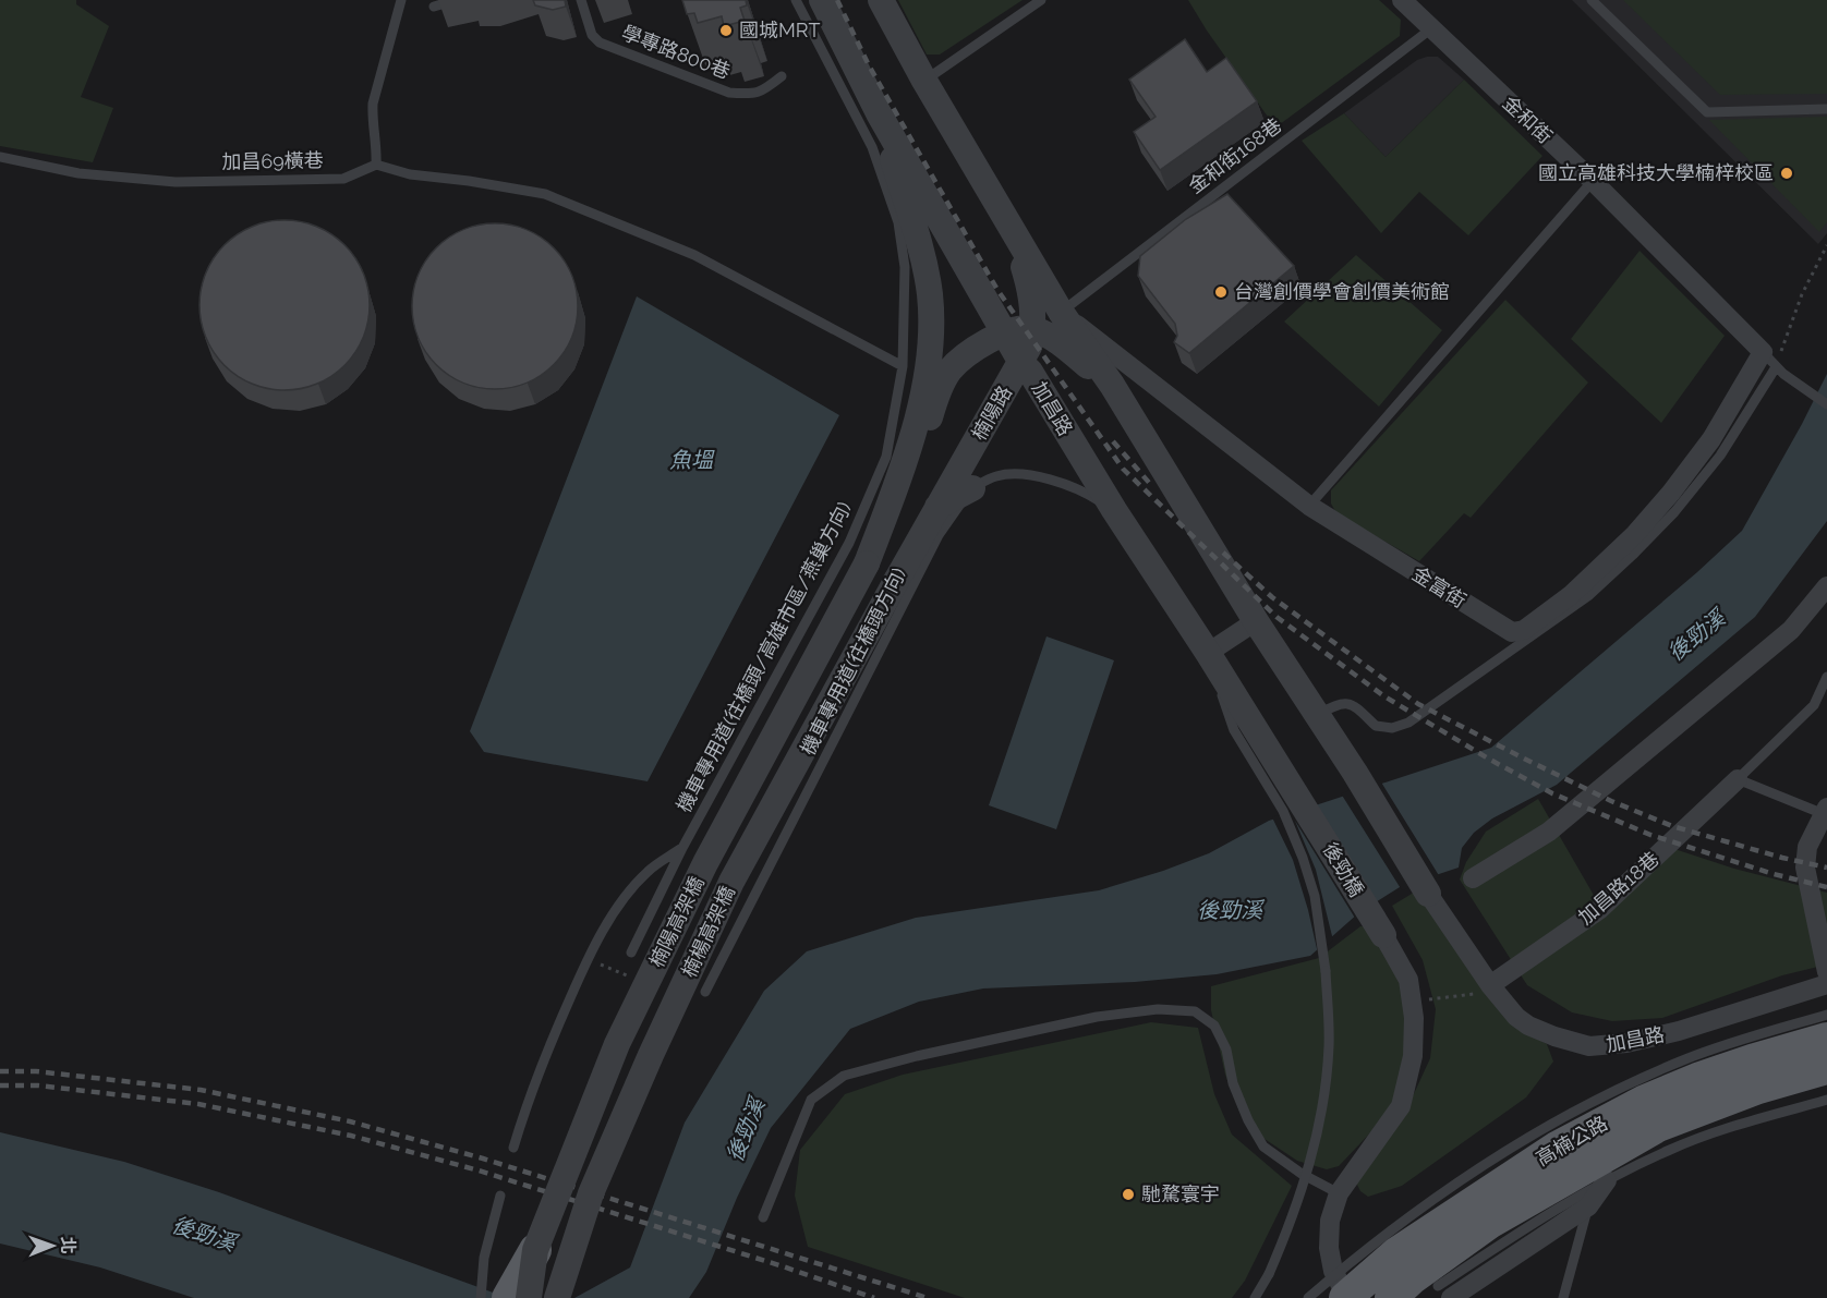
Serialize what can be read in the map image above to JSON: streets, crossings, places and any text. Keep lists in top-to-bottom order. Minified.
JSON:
{"streets":{"main road":["高楠公路"],"street":["金和街","加昌路","楠陽路","金富街","後勁橋","加昌路18巷","楠陽高架橋","楠楊高架橋"],"lane":["學專路800巷","金和街168巷","加昌69橫巷","機車專用道(往橋頭/高雄市區/燕巢方向)","機車專用道(往橋頭方向)"]},"crossings":[["金和街","金和街168巷"],["金和街","金富街"],["金和街168巷","金富街"],["加昌路","楠陽路"],["加昌路","後勁橋"],["加昌路","加昌路18巷"],["楠陽路","楠楊高架橋"]],"water":["魚塭","後勁溪"],"places":["國城MRT","國立高雄科技大學楠梓校區","台灣創價學會創價美術館","馳騖寰宇"],"north":"right"}
